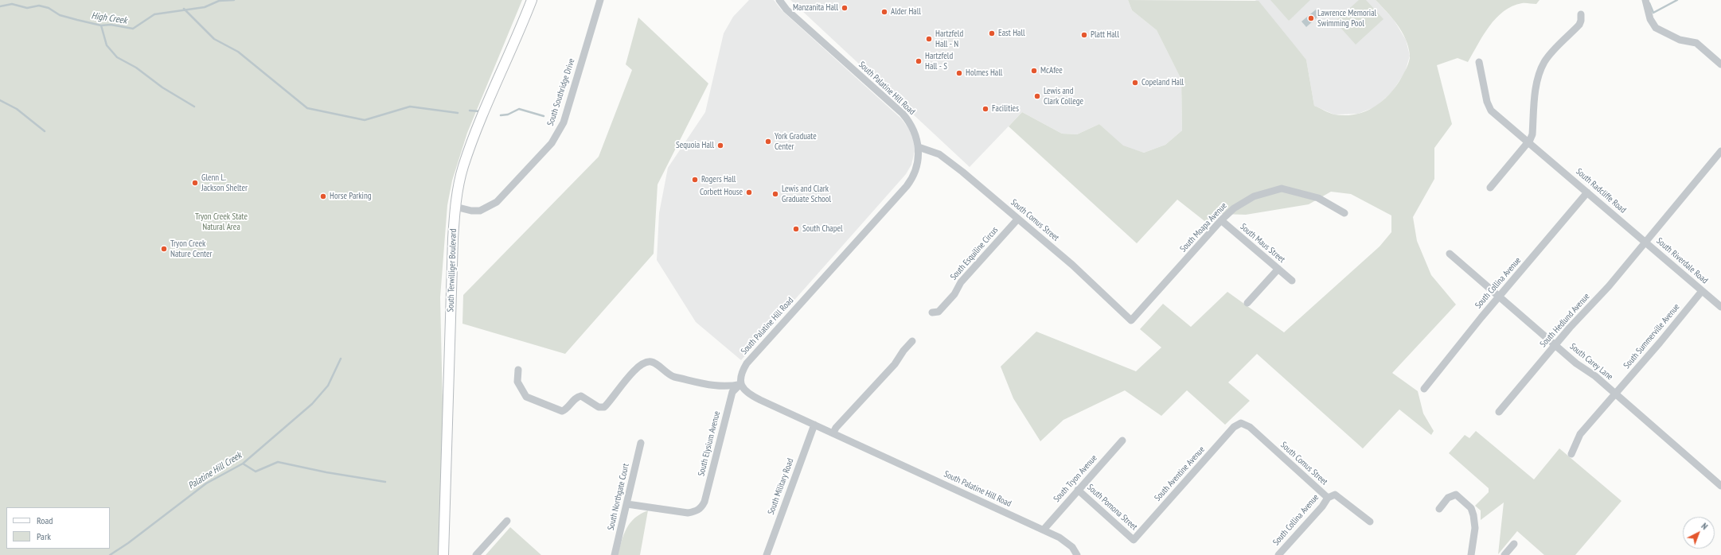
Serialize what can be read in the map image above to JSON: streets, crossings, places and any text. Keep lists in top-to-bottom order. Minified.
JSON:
{"streets":{"main road":["South Terwilliger Boulevard"],"street":["South Palatine Hill Road","South Southridge Drive","South Radcliffe Road","South Comus Street","South Moapa Avenue","South Maus Street","South Esquiline Circus","South Riverdale Road","South Collina Avenue","South Hedlund Avenue","South Summerville Avenue","South Carey Lane","South Elysium Avenue","South Aventine Avenue","South Tryon Avenue","South Military Road","South Northgate Court","South Pomona Street"]},"crossings":[["South Palatine Hill Road","South Comus Street"],["South Palatine Hill Road","South Elysium Avenue"],["South Palatine Hill Road","South Tryon Avenue"],["South Palatine Hill Road","South Military Road"],["South Southridge Drive","South Terwilliger Boulevard"],["South Radcliffe Road","South Riverdale Road"],["South Radcliffe Road","South Collina Avenue"],["South Radcliffe Road","South Hedlund Avenue"],["South Comus Street","South Moapa Avenue"],["South Comus Street","South Esquiline Circus"],["South Comus Street","South Collina Avenue"],["South Comus Street","South Aventine Avenue"],["South Moapa Avenue","South Maus Street"],["South Riverdale Road","South Hedlund Avenue"],["South Riverdale Road","South Summerville Avenue"],["South Collina Avenue","South Carey Lane"],["South Hedlund Avenue","South Carey Lane"],["South Summerville Avenue","South Carey Lane"],["South Elysium Avenue","South Northgate Court"],["South Aventine Avenue","South Pomona Street"],["South Tryon Avenue","South Pomona Street"]],"water":["High Creek","Palatine Hill Creek"],"parks":["Tryon Creek State Natural Area"],"places":["Manzanita Hall","Alder Hall","Lawrence Memorial Swimming Pool","East Hall","Platt Hall","Hartzfeld Hall - N","Hartzfeld Hall - S","McAfee","Holmes Hall","Copeland Hall","Lewis and Clark College","Facilities","York Graduate Center","Sequoia Hall","Rogers Hall","Glenn L. Jackson Shelter","Corbett House","Lewis and Clark Graduate School","Horse Parking","South Chapel","Tryon Creek Nature Center"],"legend":["Road","Park"],"north":"top right"}
